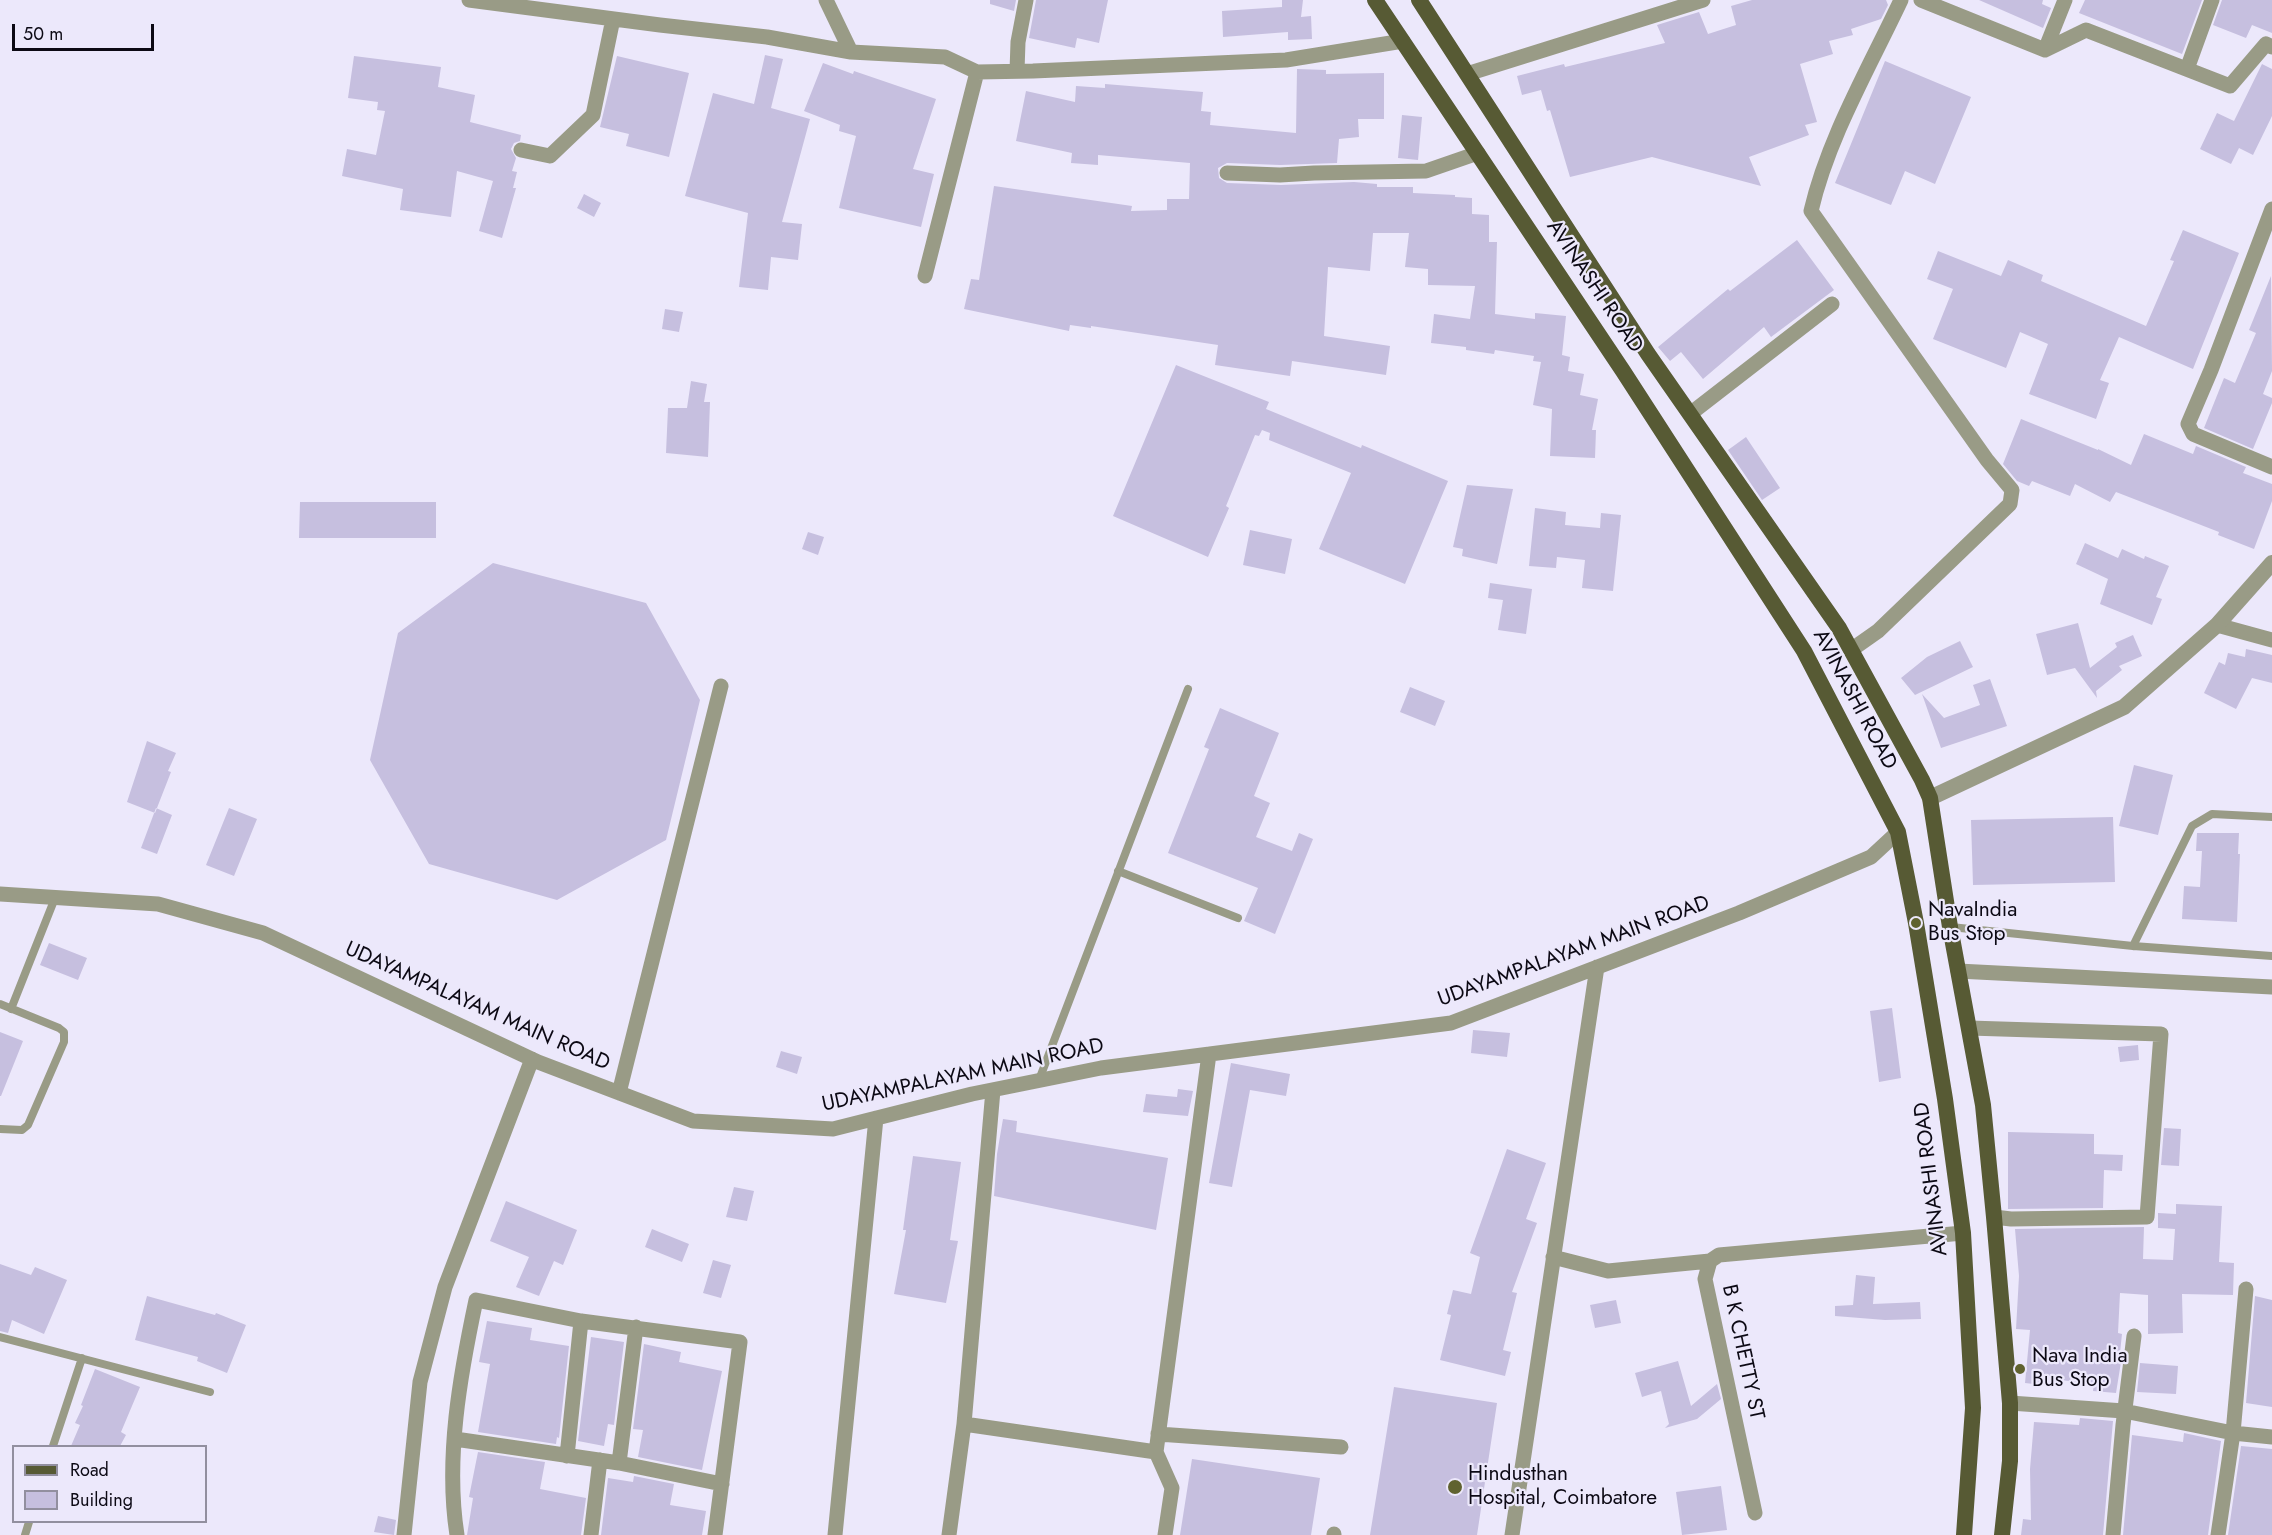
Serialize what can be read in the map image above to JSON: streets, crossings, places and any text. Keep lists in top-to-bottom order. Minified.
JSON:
{"streets":{"main road":["AVINASHI ROAD"],"street":["UDAYAMPALAYAM MAIN ROAD","B K CHETTY ST"]},"crossings":[["AVINASHI ROAD","UDAYAMPALAYAM MAIN ROAD"],["AVINASHI ROAD","B K CHETTY ST"]],"places":["NavaIndia Bus Stop","Nava India Bus Stop","Hindusthan Hospital, Coimbatore"],"legend":["Road","Building"],"scale_bar":"50 m"}
